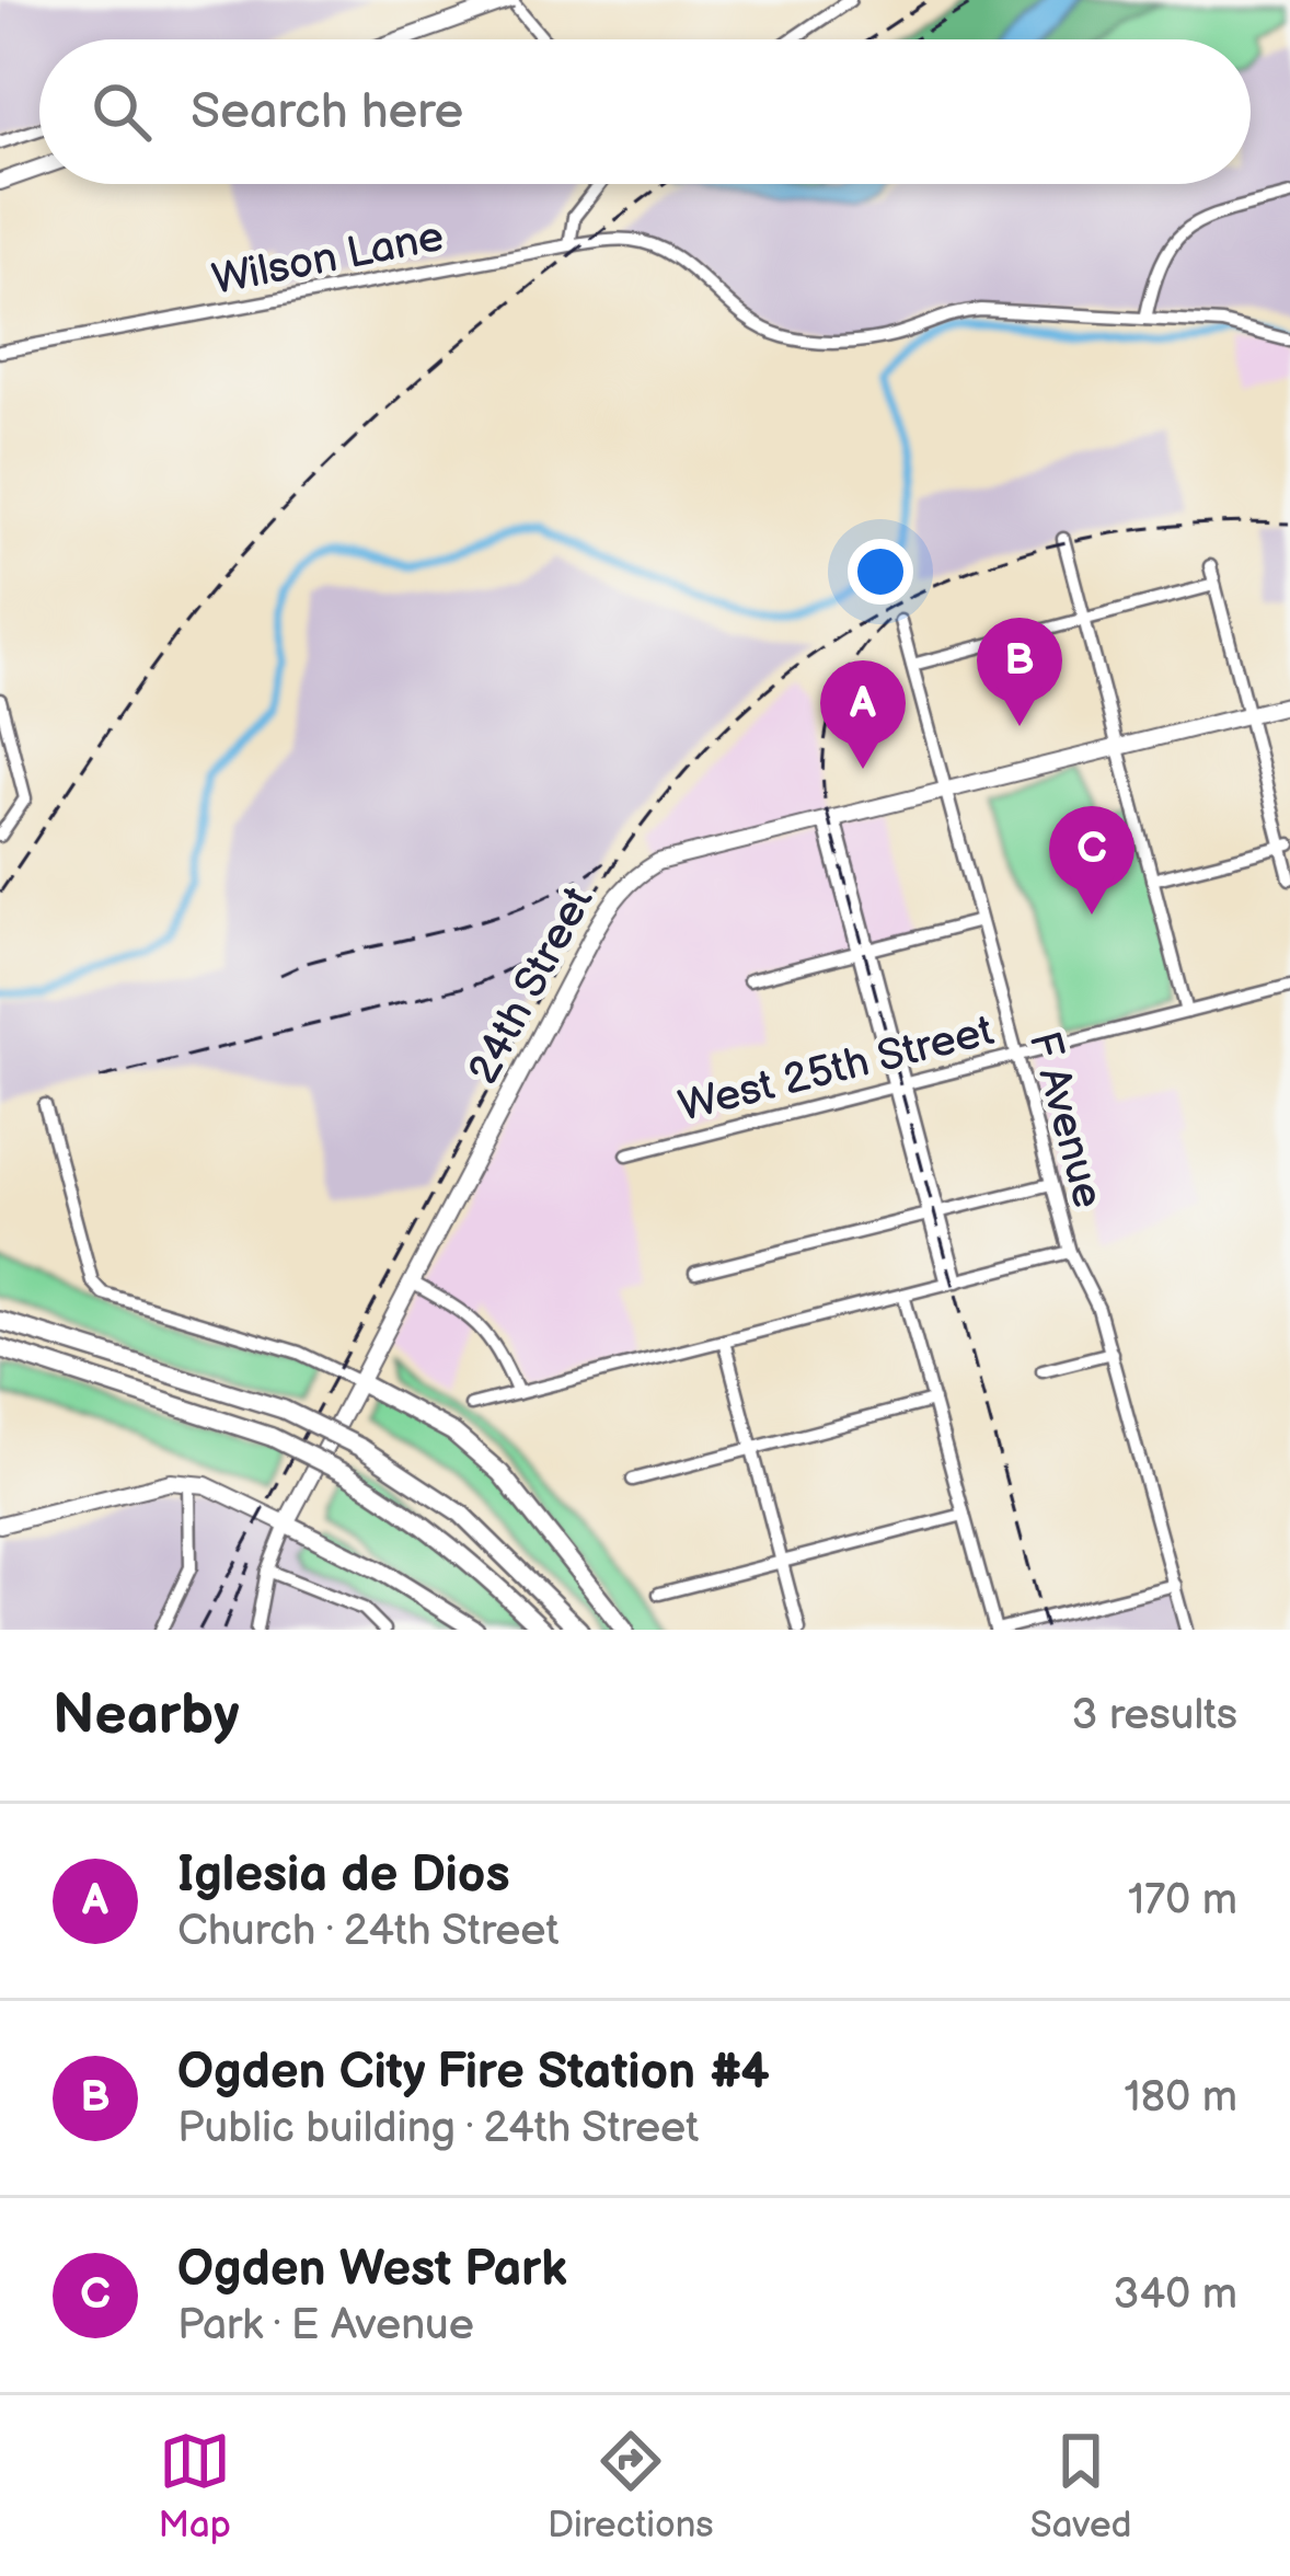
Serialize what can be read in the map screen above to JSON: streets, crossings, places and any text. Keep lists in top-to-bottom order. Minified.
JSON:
{"streets":{"main road":["24th Street"],"street":["Wilson Lane","West 25th Street","F Avenue"]},"crossings":[["24th Street","F Avenue"],["West 25th Street","F Avenue"]],"page":{"search":"Search here","pins":["B","A","C"],"heading":["Nearby","3 results"],"list":[{"mark":"A","name":"Iglesia de Dios","note":"Church · 24th Street","value":"170 m"},{"mark":"B","name":"Ogden City Fire Station #4","note":"Public building · 24th Street","value":"180 m"},{"mark":"C","name":"Ogden West Park","note":"Park · E Avenue","value":"340 m"}],"nav":["Map","Directions","Saved"]}}
